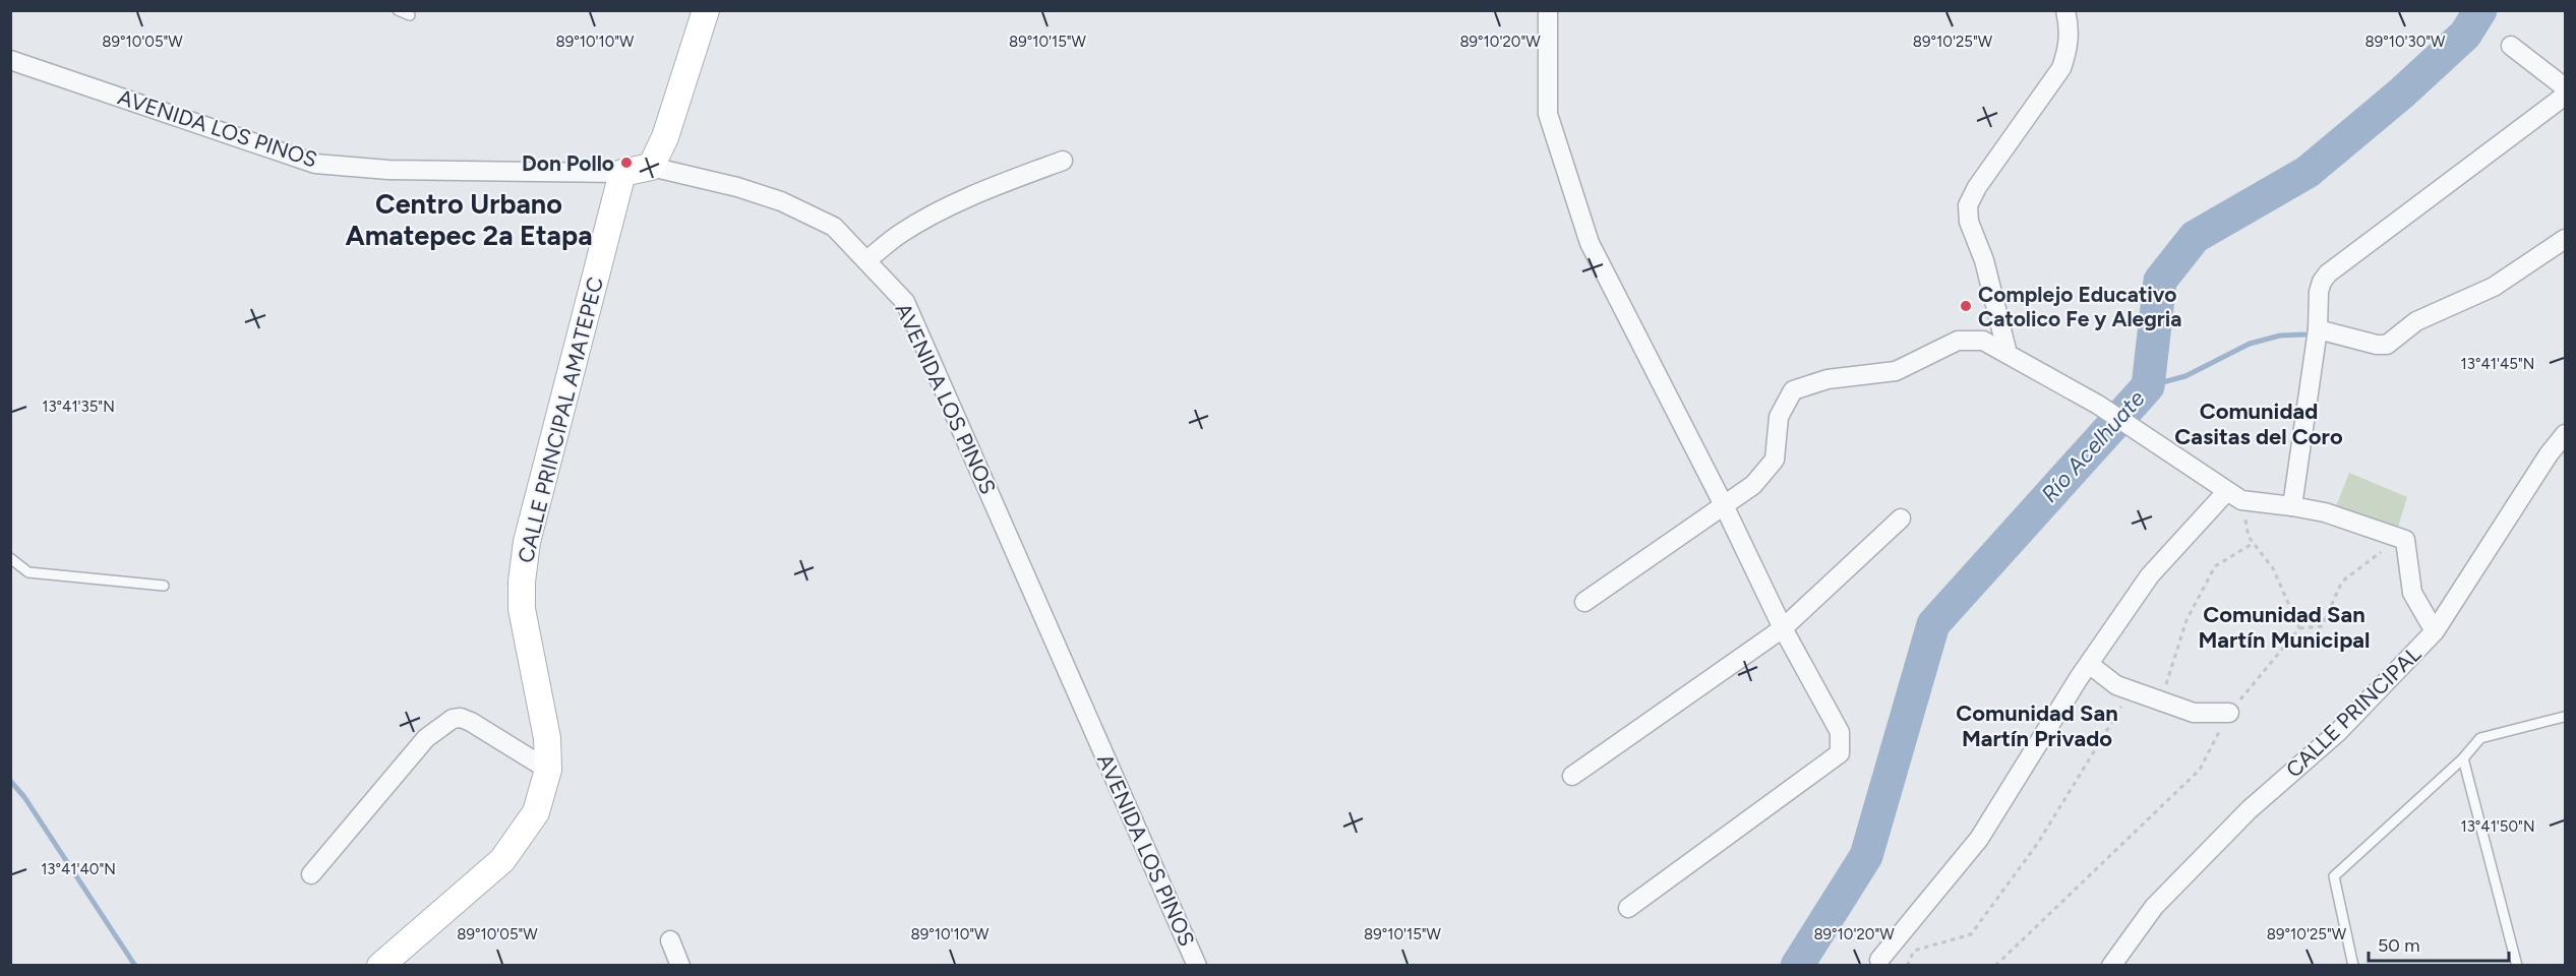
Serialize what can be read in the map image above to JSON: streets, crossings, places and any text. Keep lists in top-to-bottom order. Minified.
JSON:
{"streets":{"street":["AVENIDA LOS PINOS","CALLE PRINCIPAL AMATEPEC","CALLE PRINCIPAL"]},"crossings":[["AVENIDA LOS PINOS","CALLE PRINCIPAL AMATEPEC"]],"districts":["Centro Urbano Amatepec 2a Etapa","Comunidad Casitas del Coro","Comunidad San Martín Municipal","Comunidad San Martín Privado"],"water":["Río Acelhuate"],"places":["Don Pollo","Complejo Educativo Catolico Fe y Alegria"],"scale_bar":"50 m","coordinates":["89°10'30\"W","89°10'05\"W","89°10'10\"W","89°10'15\"W","89°10'20\"W","89°10'25\"W","13°41'45\"N","13°41'35\"N","13°41'50\"N","13°41'40\"N"]}
